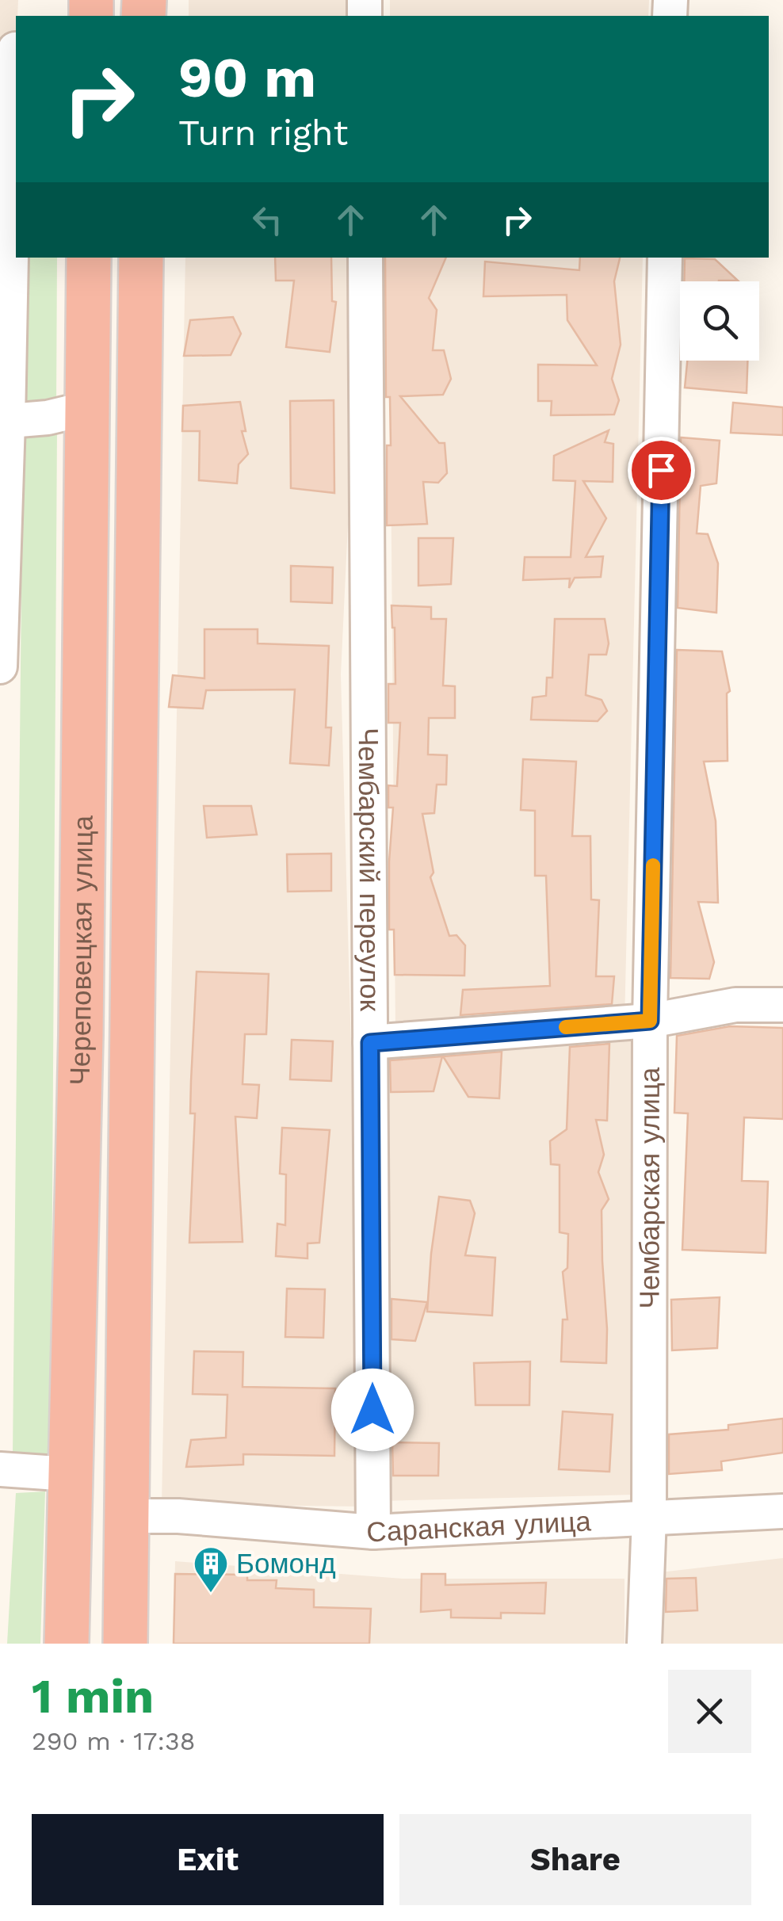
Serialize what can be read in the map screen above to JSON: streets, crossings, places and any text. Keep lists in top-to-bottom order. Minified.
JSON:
{"streets":{"highway":["Череповецкая улица"],"street":["Чембарский переулок","Чембарская улица","Саранская улица"]},"crossings":[["Чембарский переулок","Саранская улица"],["Череповецкая улица","Саранская улица"],["Чембарская улица","Саранская улица"]],"places":{"building":["Бомонд"]},"page":{"turn":["90 m","Turn right"],"heading":["1 min","290 m · 17:38"],"buttons":["Exit","Share"]}}
